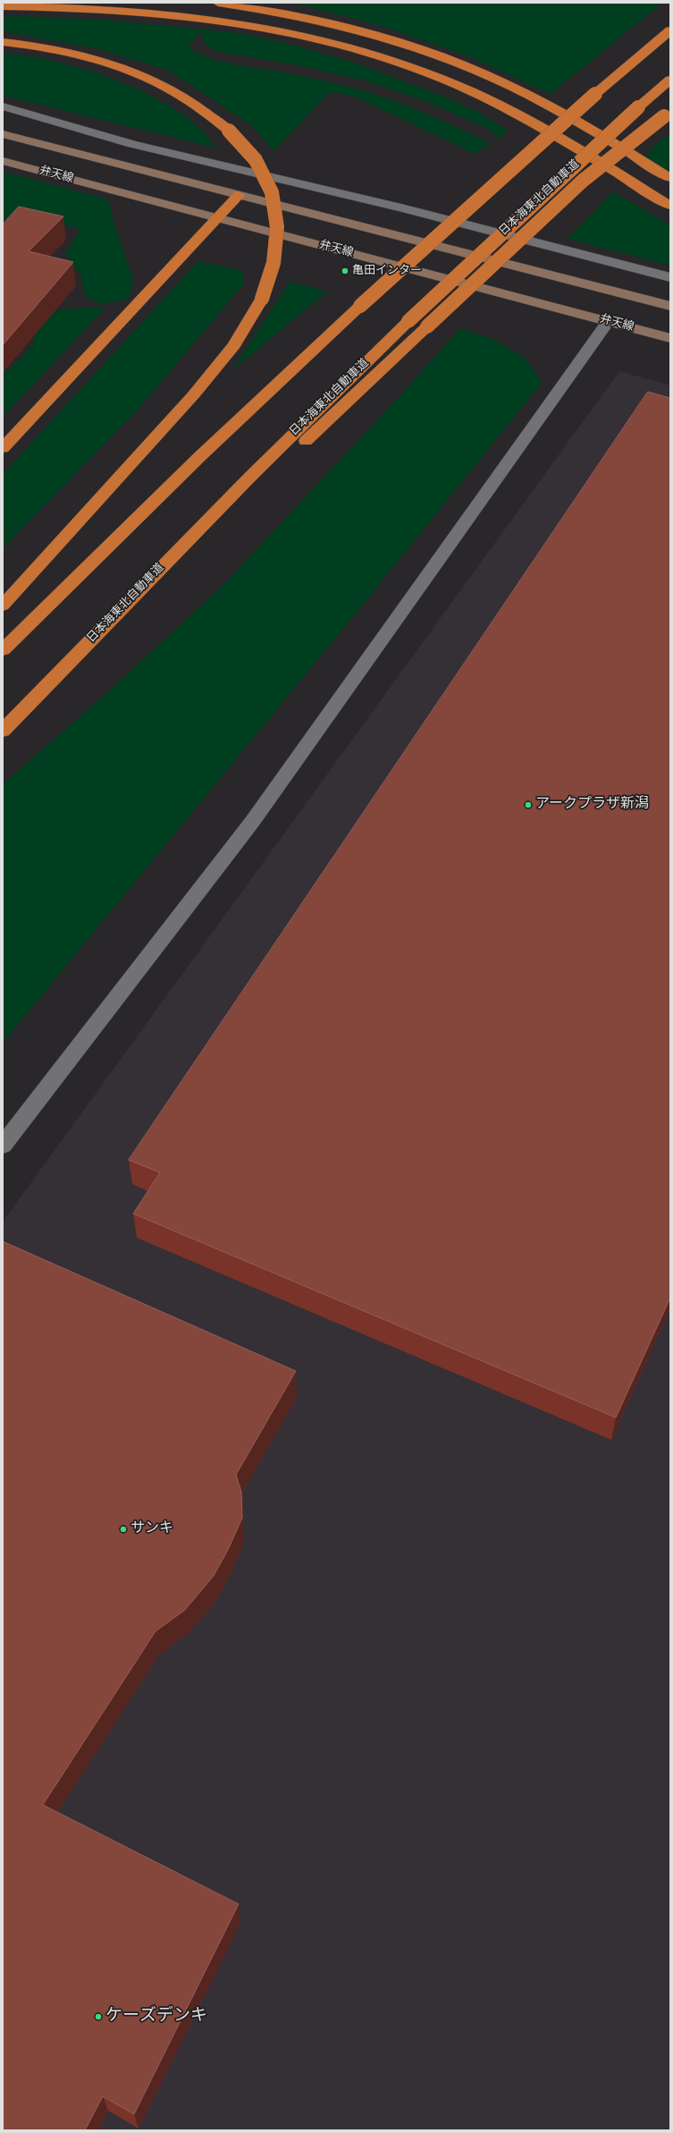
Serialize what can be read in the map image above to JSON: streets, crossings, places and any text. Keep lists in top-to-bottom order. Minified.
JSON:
{"streets":{"highway":["日本海東北自動車道"],"street":["弁天線"]},"places":["亀田インター","アークプラザ新潟","サンキ","ケーズデンキ"]}
